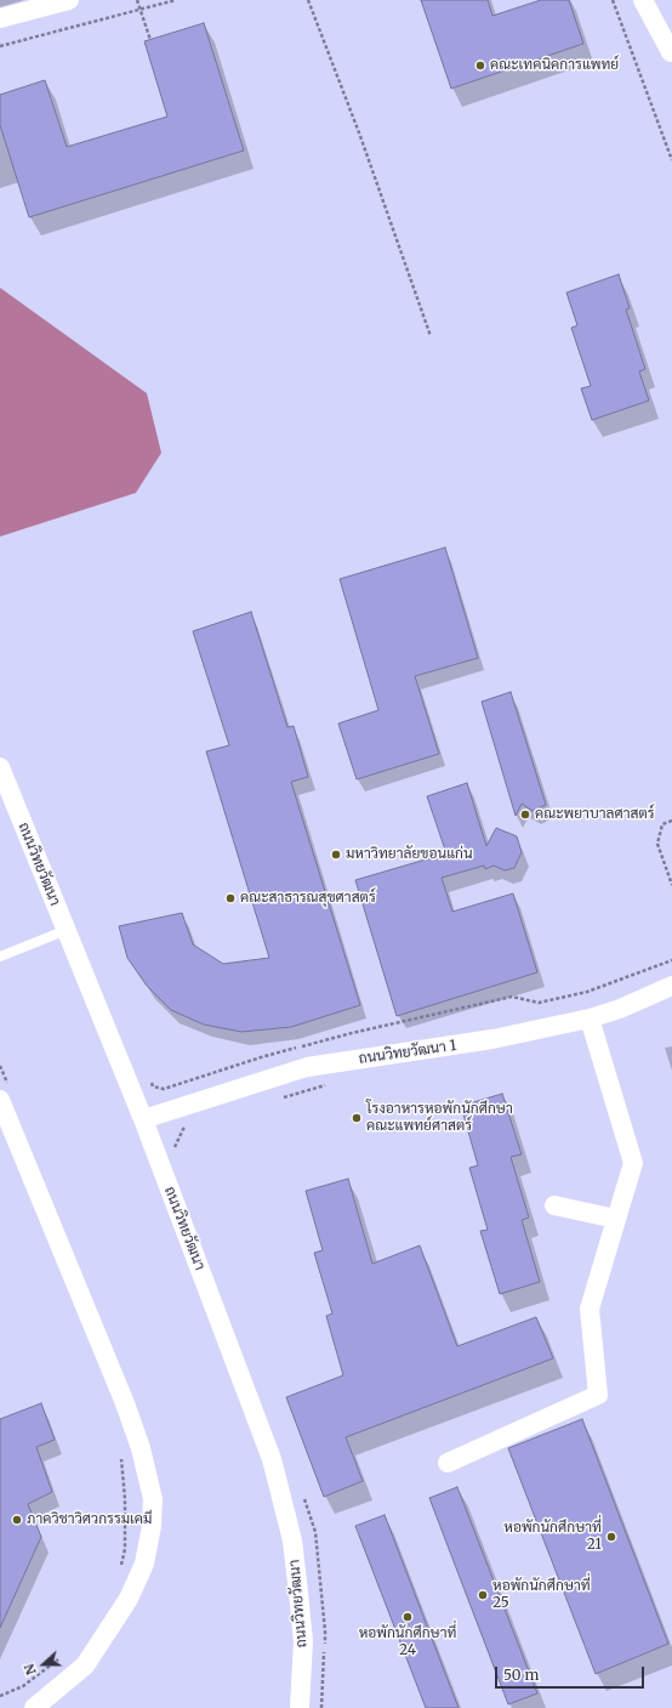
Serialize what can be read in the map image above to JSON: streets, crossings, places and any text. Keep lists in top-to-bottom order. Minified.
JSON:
{"streets":{"street":["ถนนวิทยวัฒนา","ถนนวิทยวัฒนา 1"]},"crossings":[["ถนนวิทยวัฒนา","ถนนวิทยวัฒนา 1"]],"places":["คณะเทคนิคการแพทย์","คณะพยาบาลศาสตร์","มหาวิทยาลัยขอนแก่น","คณะสาธารณสุขศาสตร์","โรงอาหารหอพักนักศึกษา คณะแพทย์ศาสตร์","ภาควิชาวิศวกรรมเคมี","หอพักนักศึกษาที่ 21","หอพักนักศึกษาที่ 25","หอพักนักศึกษาที่ 24"],"scale_bar":"50 m","north":"left"}
